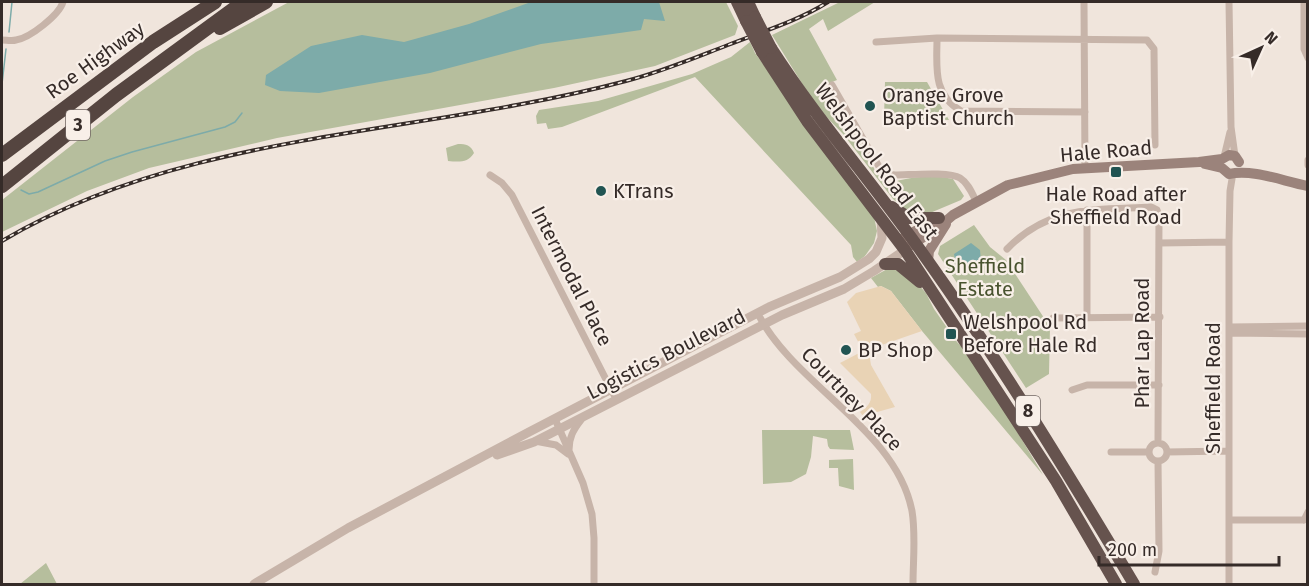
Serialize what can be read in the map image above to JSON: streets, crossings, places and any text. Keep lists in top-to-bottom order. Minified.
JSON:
{"streets":{"highway":["Roe Highway","3","Welshpool Road East","8"],"main road":["Hale Road"],"street":["Intermodal Place","Phar Lap Road","Logistics Boulevard","Sheffield Road","Courtney Place"]},"crossings":[["Hale Road","Welshpool Road East"],["Hale Road","Logistics Boulevard"],["Hale Road","Sheffield Road"],["Welshpool Road East","Logistics Boulevard"],["Welshpool Road East","8"],["Intermodal Place","Logistics Boulevard"],["Logistics Boulevard","Courtney Place"],["Logistics Boulevard","8"]],"parks":["Sheffield Estate"],"places":{"other":["Orange Grove Baptist Church","KTrans","BP Shop"],"transit":["Hale Road after Sheffield Road","Welshpool Rd Before Hale Rd"]},"scale_bar":"200 m","north":"top right"}
